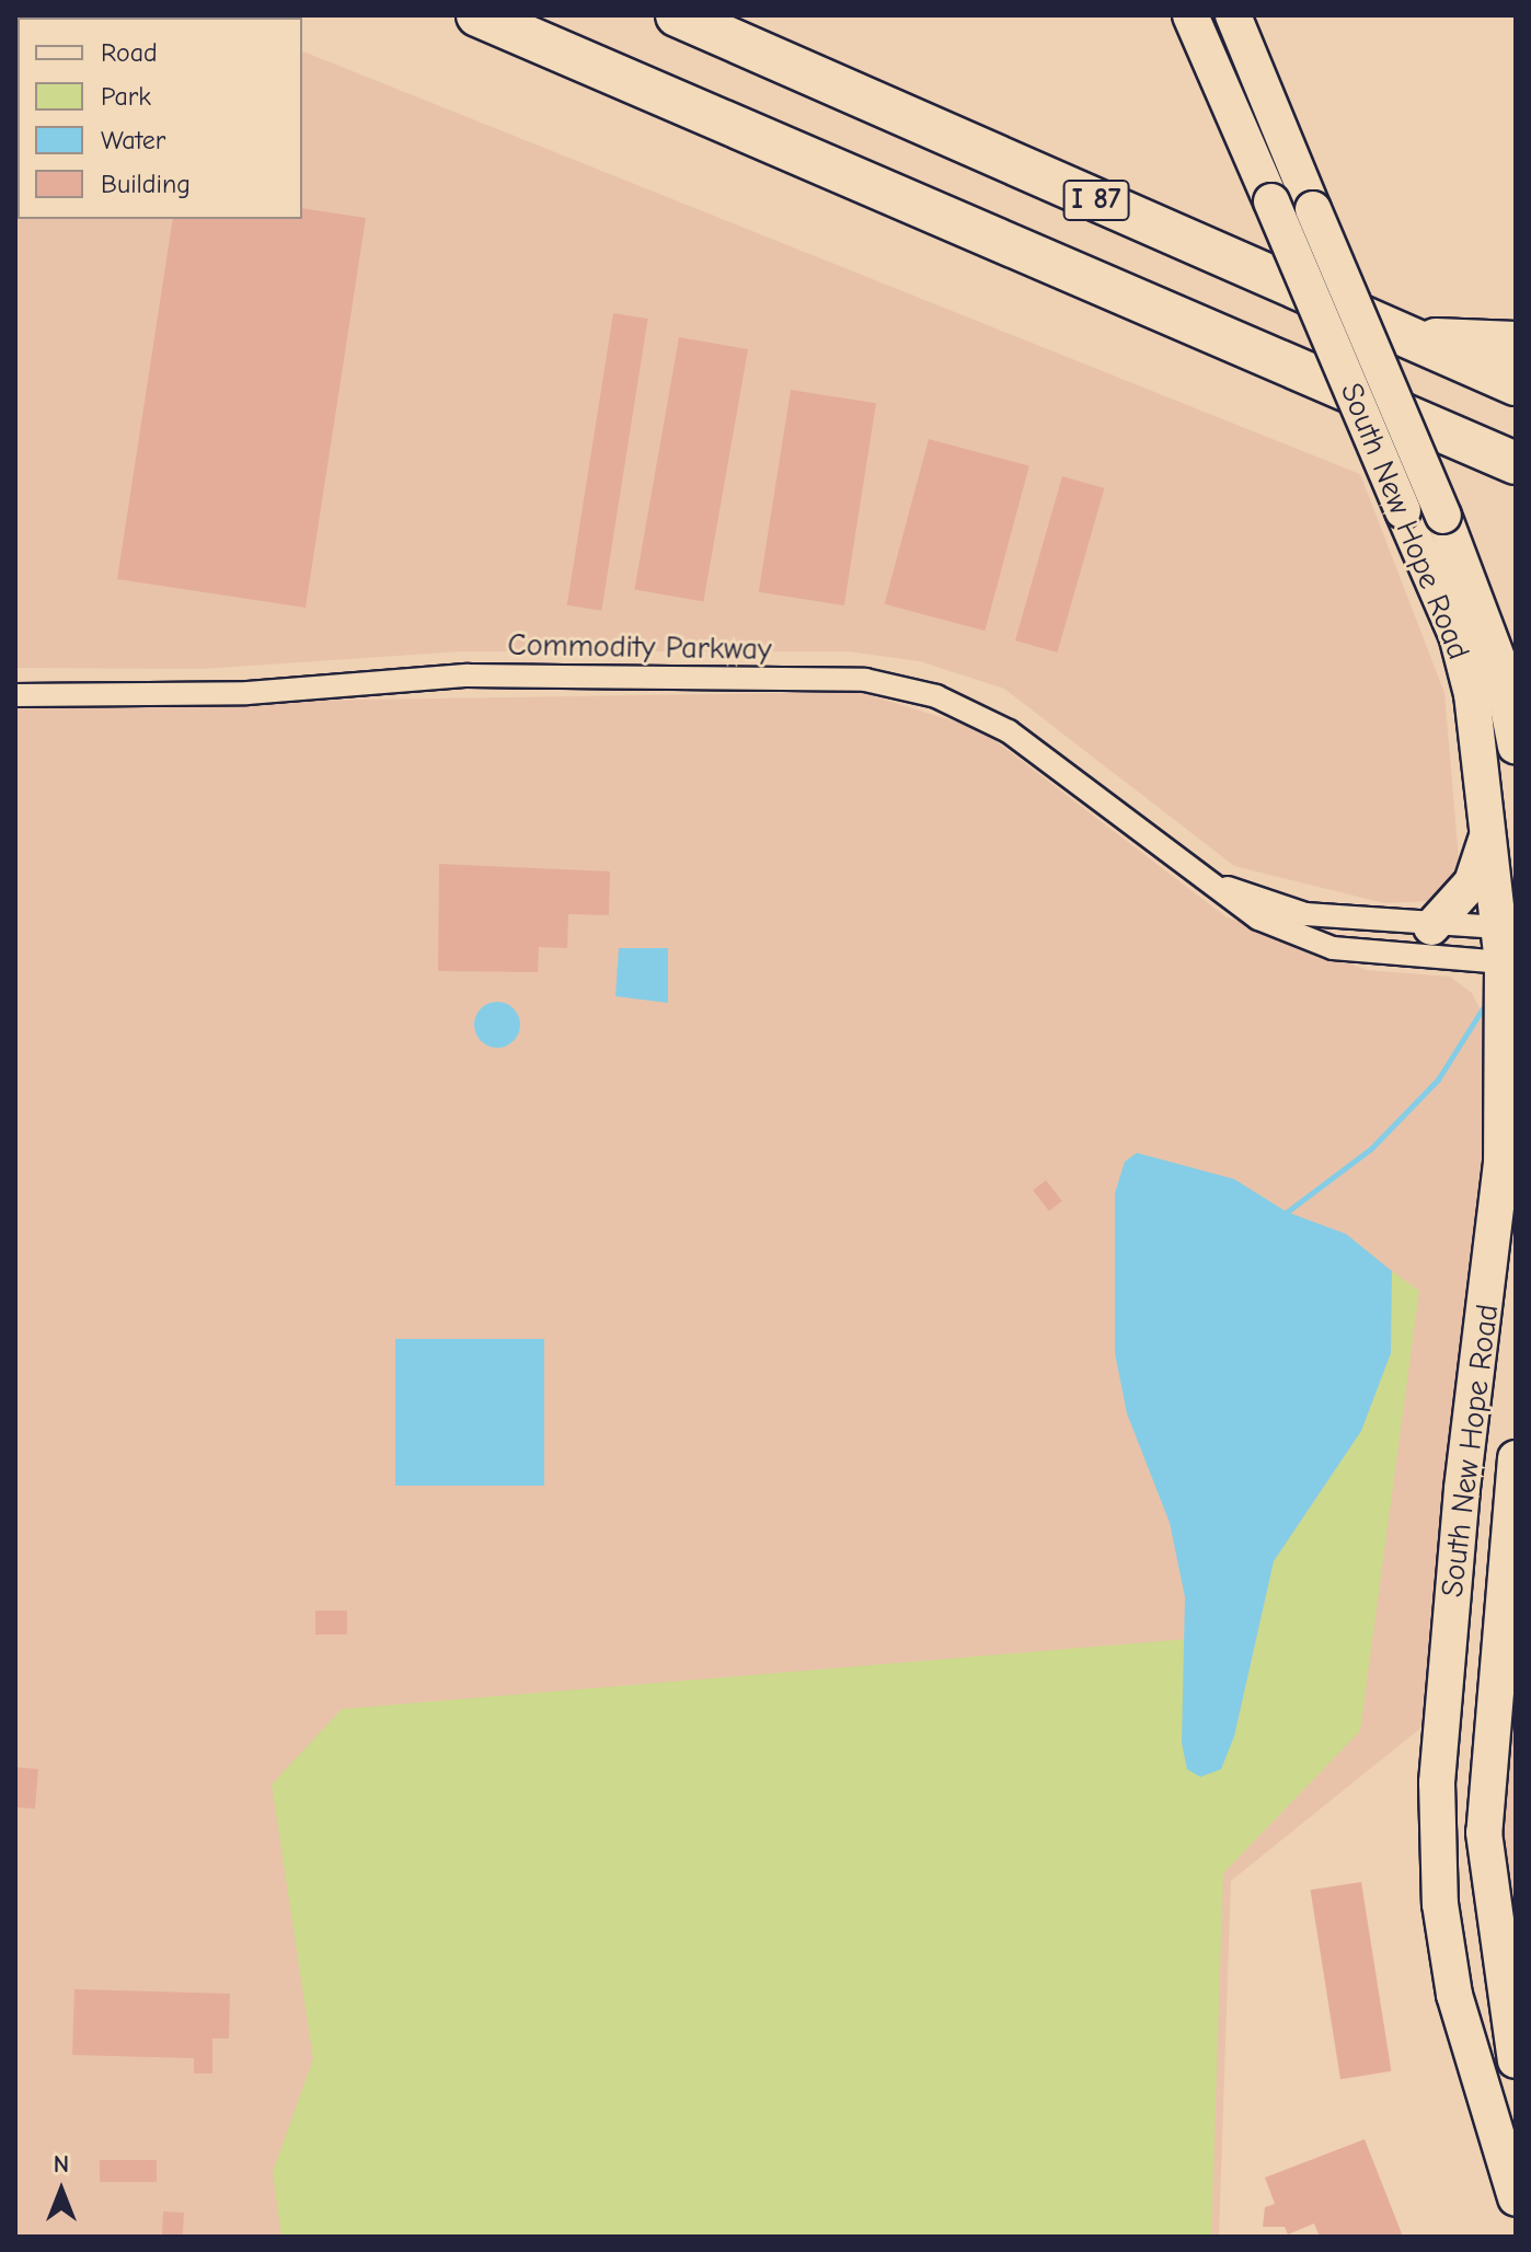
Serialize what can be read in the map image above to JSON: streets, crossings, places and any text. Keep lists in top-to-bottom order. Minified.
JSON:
{"streets":{"highway":["I 87"],"main road":["South New Hope Road"],"street":["Commodity Parkway"]},"crossings":[["South New Hope Road","Commodity Parkway"]],"legend":["Road","Park","Water","Building"],"north":"top"}
